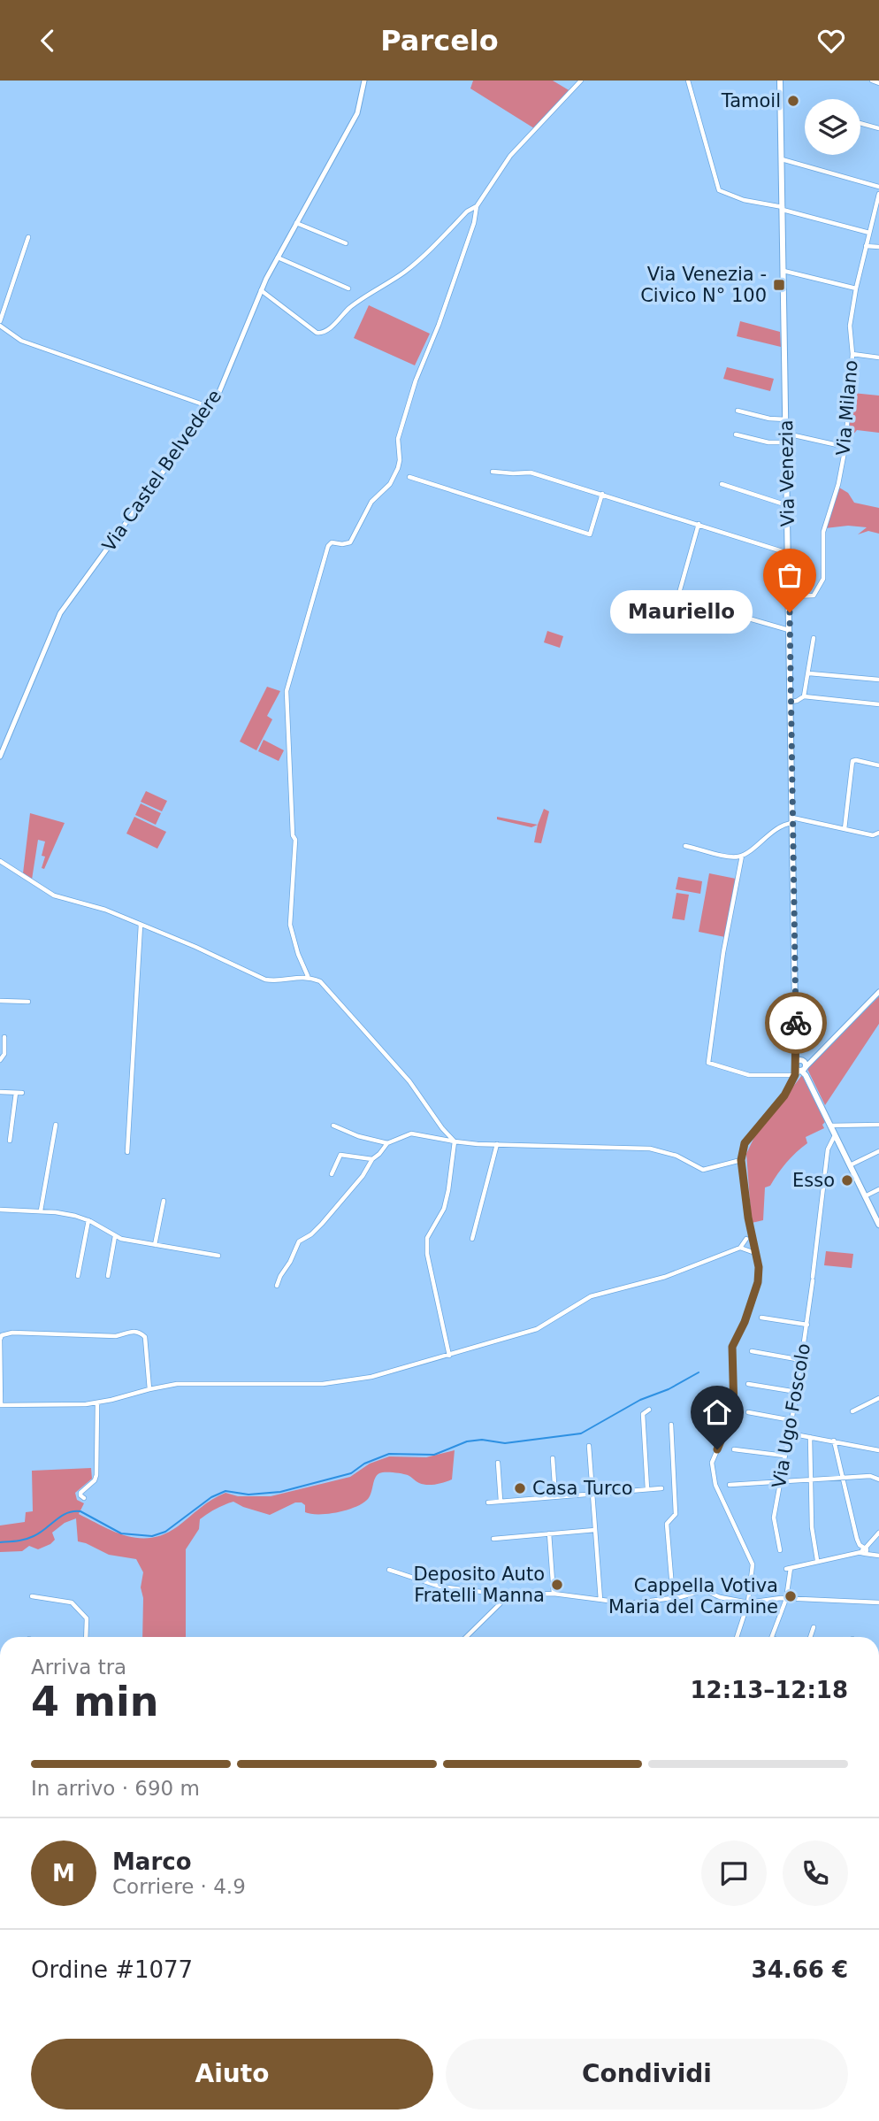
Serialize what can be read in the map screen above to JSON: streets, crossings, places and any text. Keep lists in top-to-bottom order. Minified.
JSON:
{"streets":{"main road":["Via Venezia"],"street":["Via Milano","Via Castel Belvedere","Via Ugo Foscolo"]},"crossings":[["Via Milano","Via Venezia"]],"places":{"other":["Tamoil","Mauriello","Esso","Casa Turco","Deposito Auto Fratelli Manna","Cappella Votiva Maria del Carmine"],"transit":["Via Venezia - Civico N° 100"]},"page":{"header":"Parcelo","bubble":"Mauriello","heading":["4 min","Arriva tra","12:13–12:18"],"panel":["Marco","Corriere · 4.9","Ordine #1077","34.66 €"],"bar":"In arrivo · 690 m","round":"M","buttons":["Aiuto","Condividi"]}}
